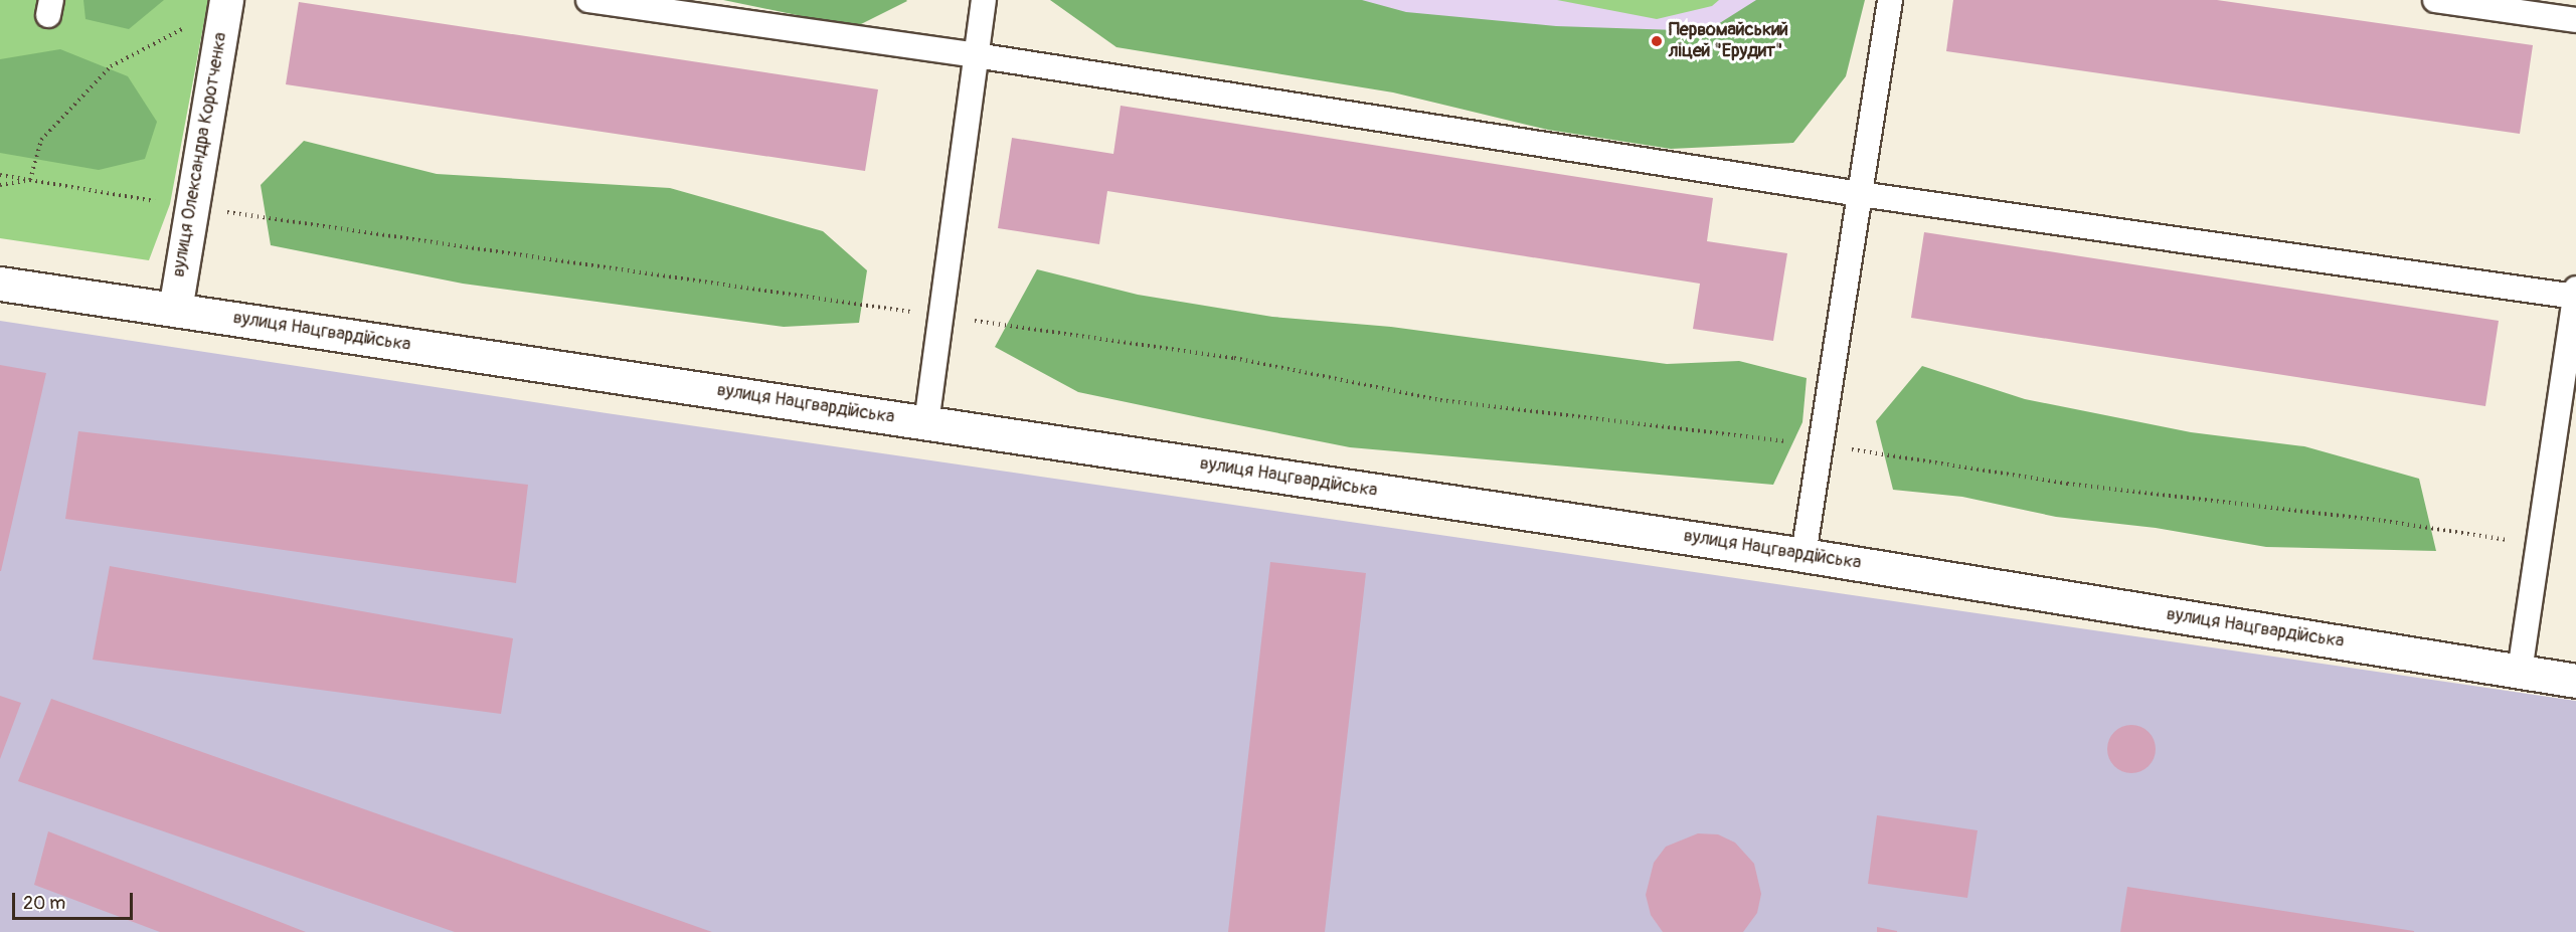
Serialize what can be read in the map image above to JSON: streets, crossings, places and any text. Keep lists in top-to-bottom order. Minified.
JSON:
{"streets":{"street":["вулиця Олександра Коротченка","вулиця Нацгвардійська"]},"crossings":[["вулиця Олександра Коротченка","вулиця Нацгвардійська"]],"places":["Первомайський ліцей \"Ерудит\""],"scale_bar":"20 m"}
